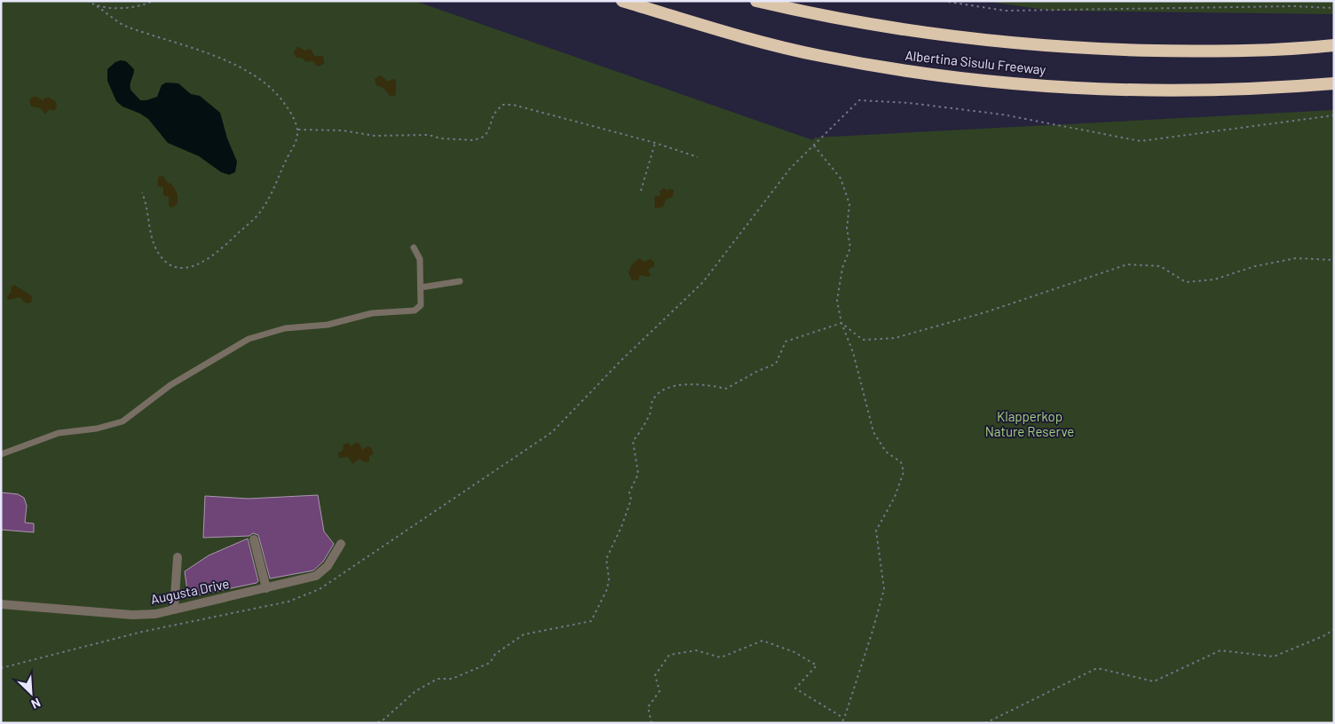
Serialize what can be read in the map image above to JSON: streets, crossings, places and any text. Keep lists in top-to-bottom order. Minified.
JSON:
{"streets":{"highway":["Albertina Sisulu Freeway"],"street":["Augusta Drive"]},"parks":["Klapperkop Nature Reserve"],"north":"bottom right"}
